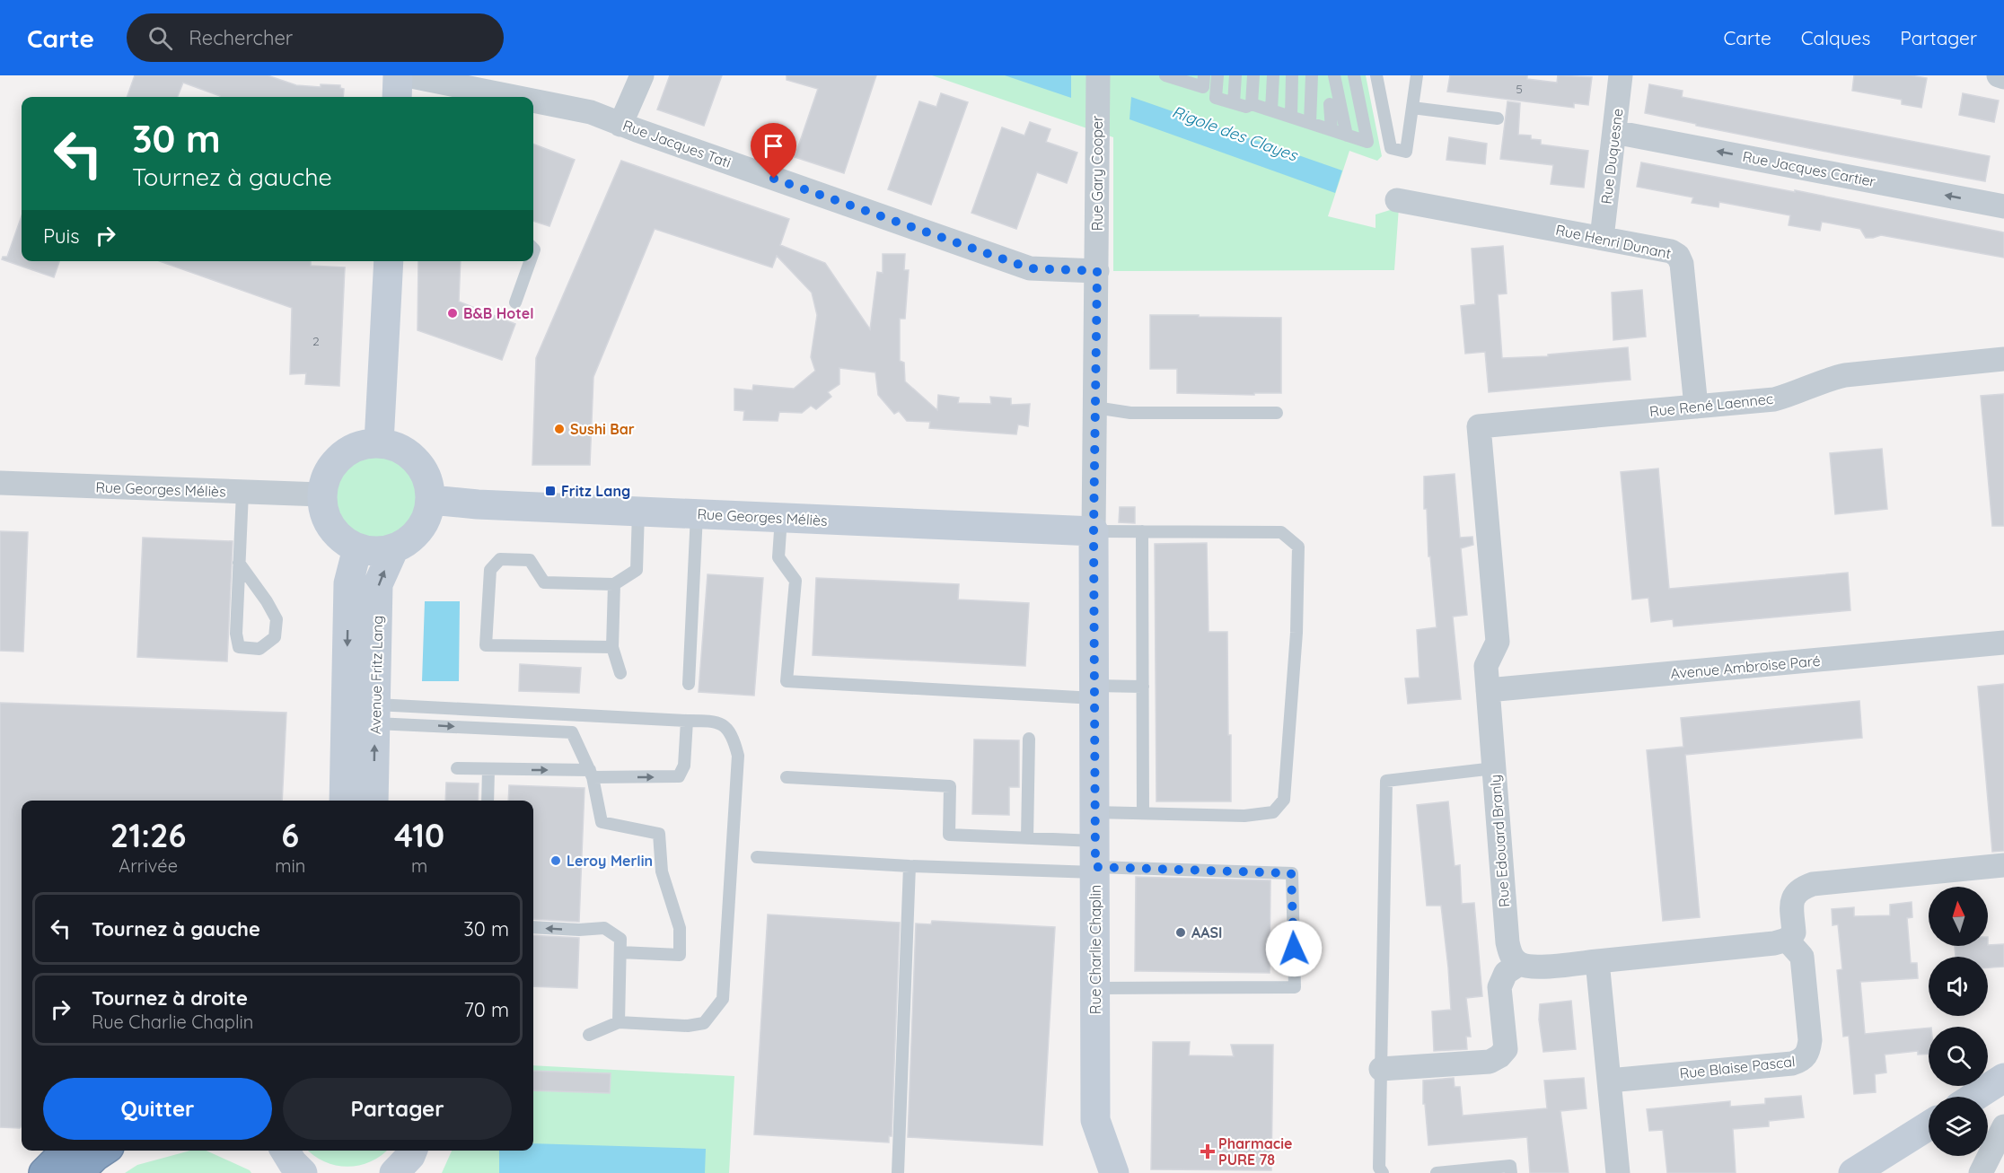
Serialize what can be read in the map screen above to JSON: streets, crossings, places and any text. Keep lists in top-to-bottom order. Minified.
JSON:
{"streets":{"street":["Rue Jacques Tati","Rue Duquesne","Rue Jacques Cartier","Rue Gary Cooper","Rue Henri Dunant","Rue René Laennec","Rue Georges Méliès","Avenue Ambroise Paré","Avenue Fritz Lang","Rue Edouard Branly","Rue Charlie Chaplin","Rue Blaise Pascal"]},"crossings":[["Rue Jacques Tati","Rue Gary Cooper"],["Rue Jacques Tati","Rue Charlie Chaplin"],["Rue Duquesne","Rue Jacques Cartier"],["Rue Duquesne","Rue Henri Dunant"],["Rue Gary Cooper","Rue Charlie Chaplin"],["Rue Henri Dunant","Rue René Laennec"],["Rue René Laennec","Rue Edouard Branly"],["Rue Georges Méliès","Avenue Fritz Lang"],["Rue Georges Méliès","Rue Charlie Chaplin"],["Avenue Ambroise Paré","Rue Edouard Branly"]],"one_way":["Rue Jacques Cartier"],"water":["Rigole des Clayes"],"places":{"other":["B&B Hotel","Sushi Bar","Leroy Merlin","AASI"],"transit":["Fritz Lang"],"health":["Pharmacie PURE 78"]},"house_numbers":["5","2"],"north":"top","page":{"header":"Carte","search":"Rechercher","nav":["Carte","Calques","Partager"],"turn":["30 m","Tournez à gauche"],"then":"Puis","eta":["21:26","Arrivée","6","min","410","m"],"list":[{"name":"Tournez à gauche","value":"30 m"},{"name":"Tournez à droite","note":"Rue Charlie Chaplin","value":"70 m"}],"buttons":["Quitter","Partager"]}}
